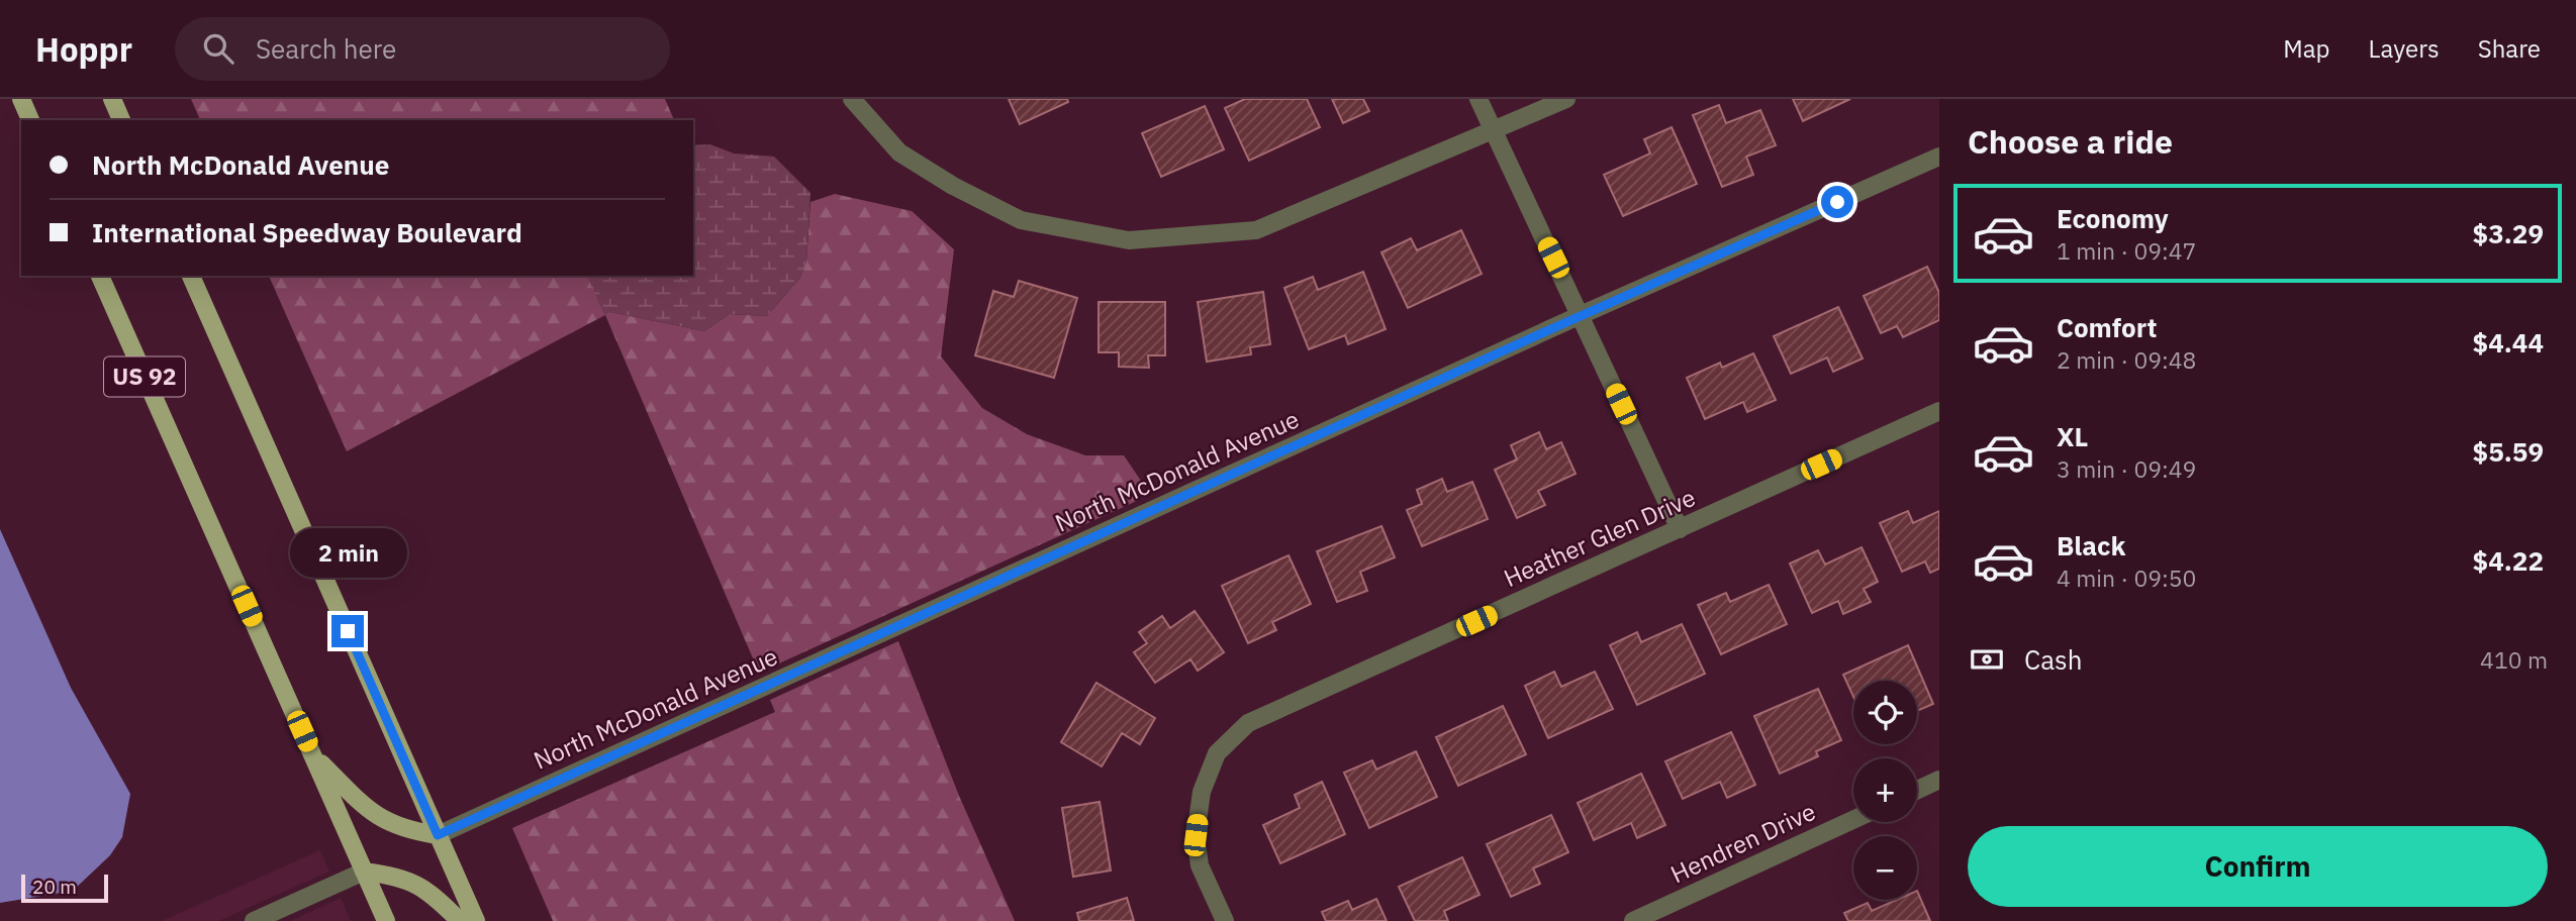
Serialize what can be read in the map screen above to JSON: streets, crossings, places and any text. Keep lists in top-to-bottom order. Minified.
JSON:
{"streets":{"main road":["US 92"],"street":["North McDonald Avenue","Heather Glen Drive","Hendren Drive"]},"scale_bar":"20 m","page":{"header":"Hoppr","search":"Search here","nav":["Map","Layers","Share"],"heading":"Choose a ride","banner":["North McDonald Avenue","International Speedway Boulevard"],"list":[{"name":"Economy","note":"1 min · 09:47","value":"$3.29"},{"name":"Comfort","note":"2 min · 09:48","value":"$4.44"},{"name":"XL","note":"3 min · 09:49","value":"$5.59"},{"name":"Black","note":"4 min · 09:50","value":"$4.22"}],"bubble":"2 min","pay":["Cash","410 m"],"map_buttons":["+","−"],"buttons":"Confirm","scale":"20 m"}}
